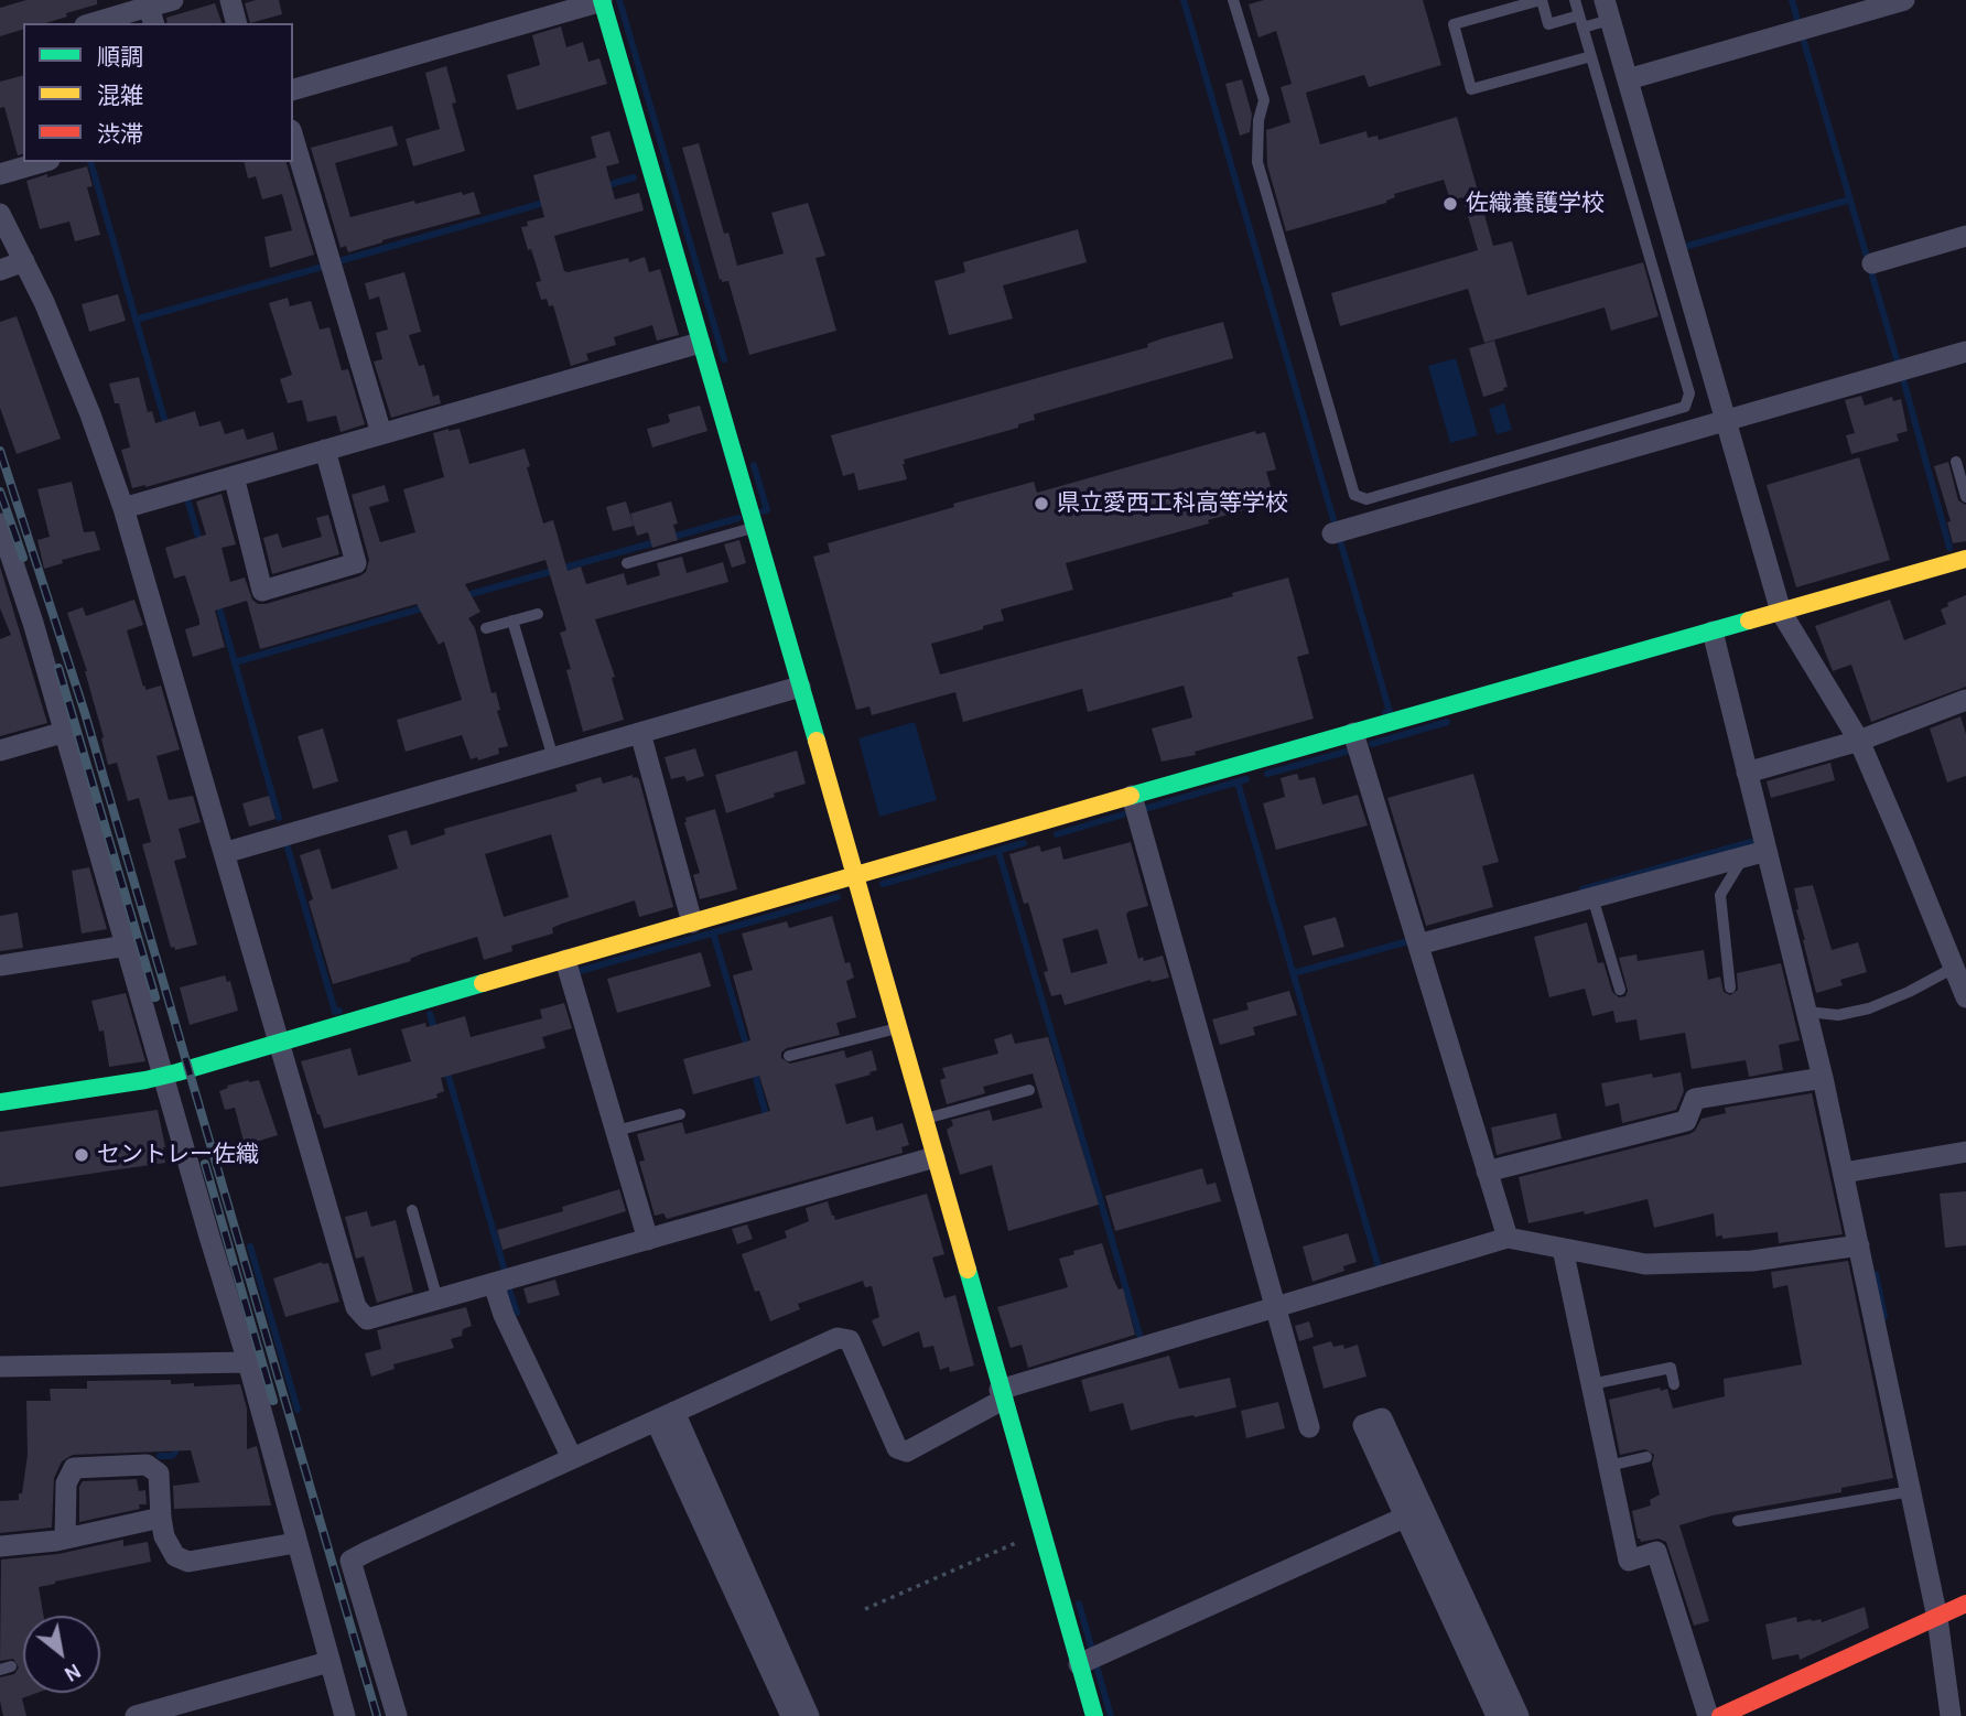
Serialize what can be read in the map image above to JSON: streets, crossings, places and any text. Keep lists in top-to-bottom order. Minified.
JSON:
{"places":["佐織養護学校","県立愛西工科高等学校","セントレー佐織"],"legend":["順調","混雑","渋滞"],"north":"bottom right"}
